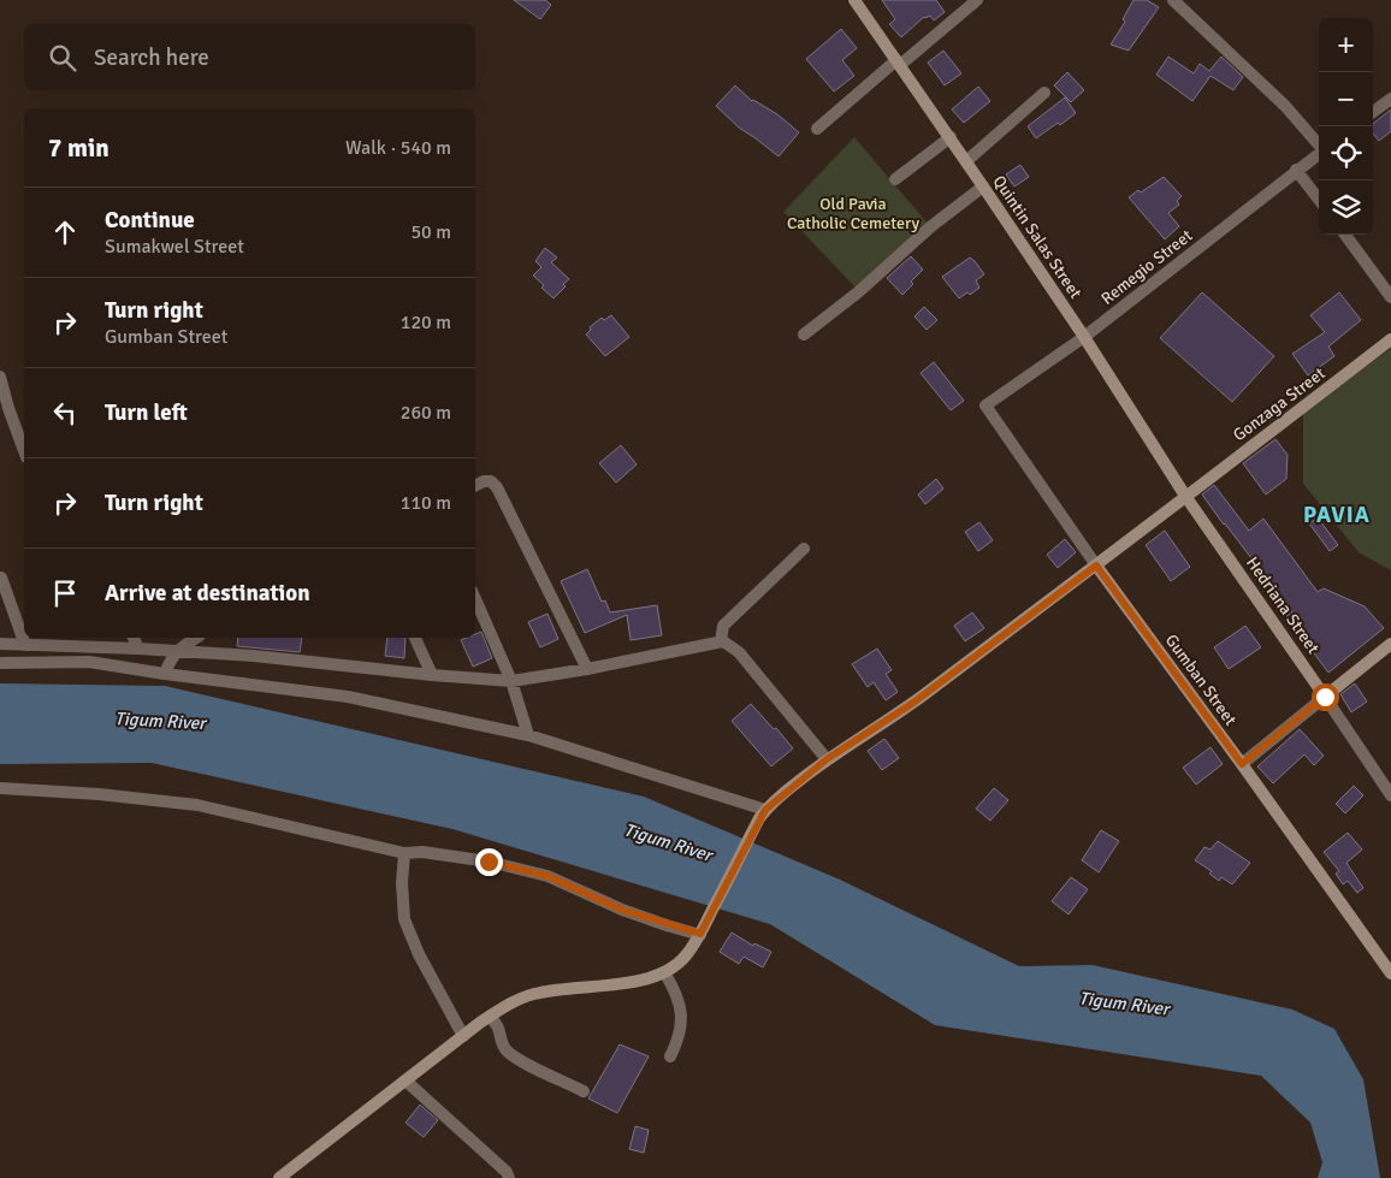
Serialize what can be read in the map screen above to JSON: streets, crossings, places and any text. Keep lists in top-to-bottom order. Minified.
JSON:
{"streets":{"street":["Quintin Salas Street","Remegio Street","Gonzaga Street","Hedriana Street","Gumban Street"]},"crossings":[["Quintin Salas Street","Remegio Street"],["Quintin Salas Street","Gonzaga Street"],["Quintin Salas Street","Hedriana Street"],["Remegio Street","Gumban Street"],["Gonzaga Street","Hedriana Street"],["Gonzaga Street","Gumban Street"]],"districts":["PAVIA"],"water":["Tigum River"],"parks":["Old Pavia Catholic Cemetery"],"page":{"map_buttons":["+","−"],"search":"Search here","heading":["7 min","Walk · 540 m"],"list":[["Continue","Sumakwel Street","50 m"],["Turn right","Gumban Street","120 m"],["Turn left","260 m"],["Turn right","110 m"],"Arrive at destination"]}}
